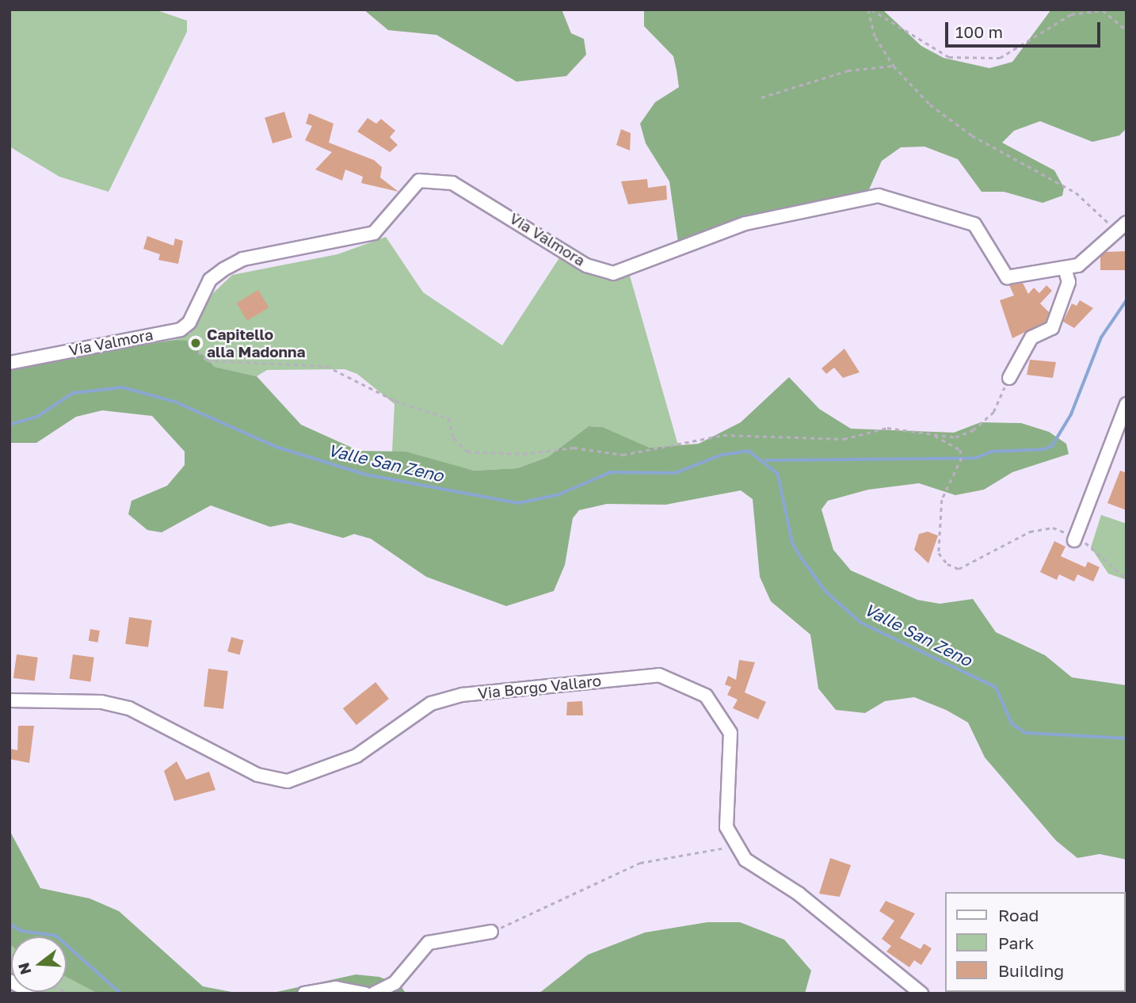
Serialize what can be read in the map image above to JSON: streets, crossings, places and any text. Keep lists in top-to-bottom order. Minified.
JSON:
{"streets":{"street":["Via Valmora","Via Borgo Vallaro"]},"water":["Valle San Zeno"],"places":["Capitello alla Madonna"],"legend":["Road","Park","Building"],"scale_bar":"100 m","north":"left"}
